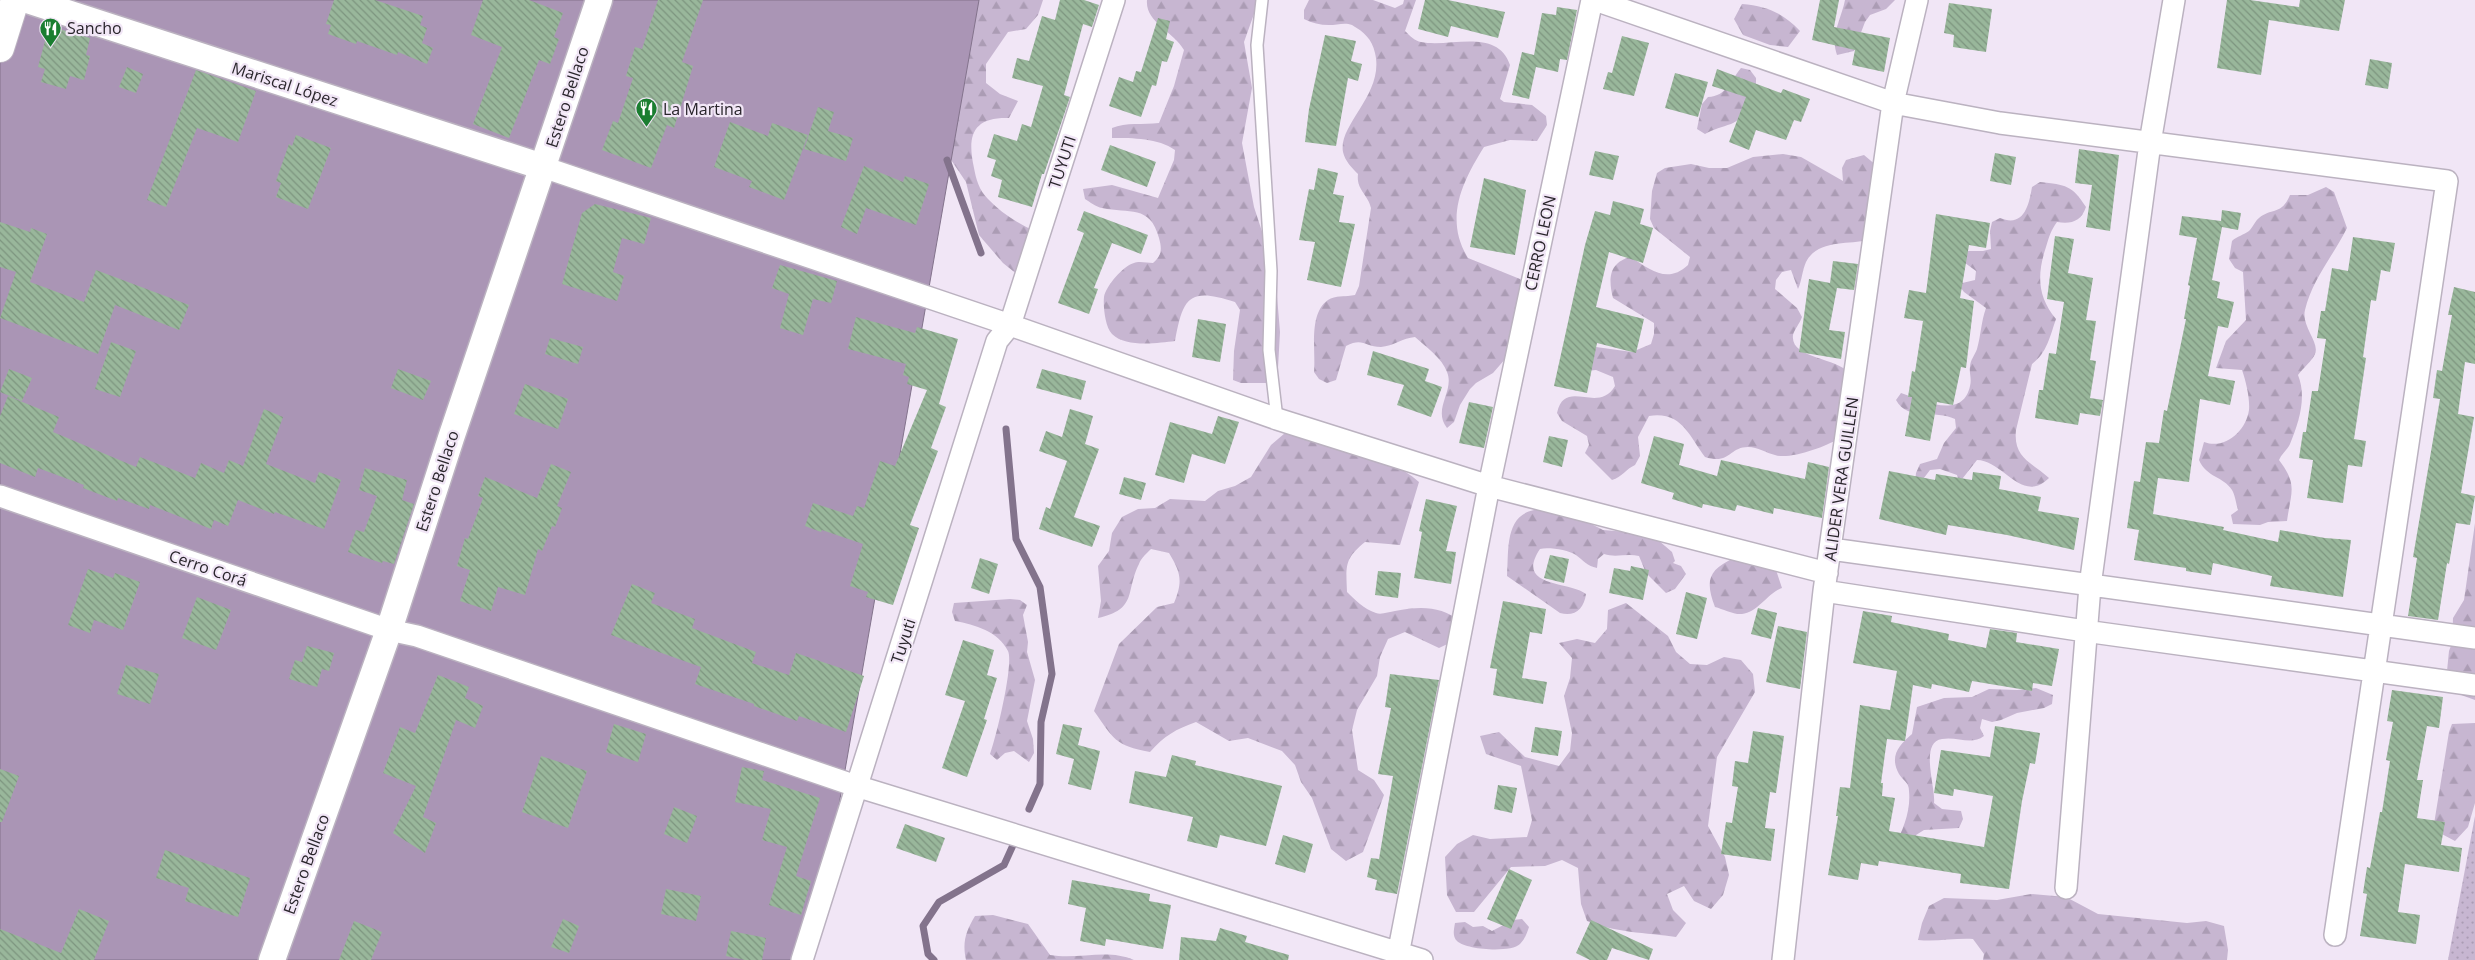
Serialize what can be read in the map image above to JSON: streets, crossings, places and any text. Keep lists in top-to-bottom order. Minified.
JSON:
{"streets":{"street":["Mariscal López","Estero Bellaco","TUYUTI","CERRO LEON","ALIDER VERA GUILLEN","Cerro Corá","Tuyuti"]},"crossings":[["Mariscal López","Estero Bellaco"],["Estero Bellaco","Cerro Corá"],["TUYUTI","Tuyuti"],["CERRO LEON","Cerro Corá"],["Cerro Corá","Tuyuti"]],"places":{"restaurant":["Sancho","La Martina"]}}
